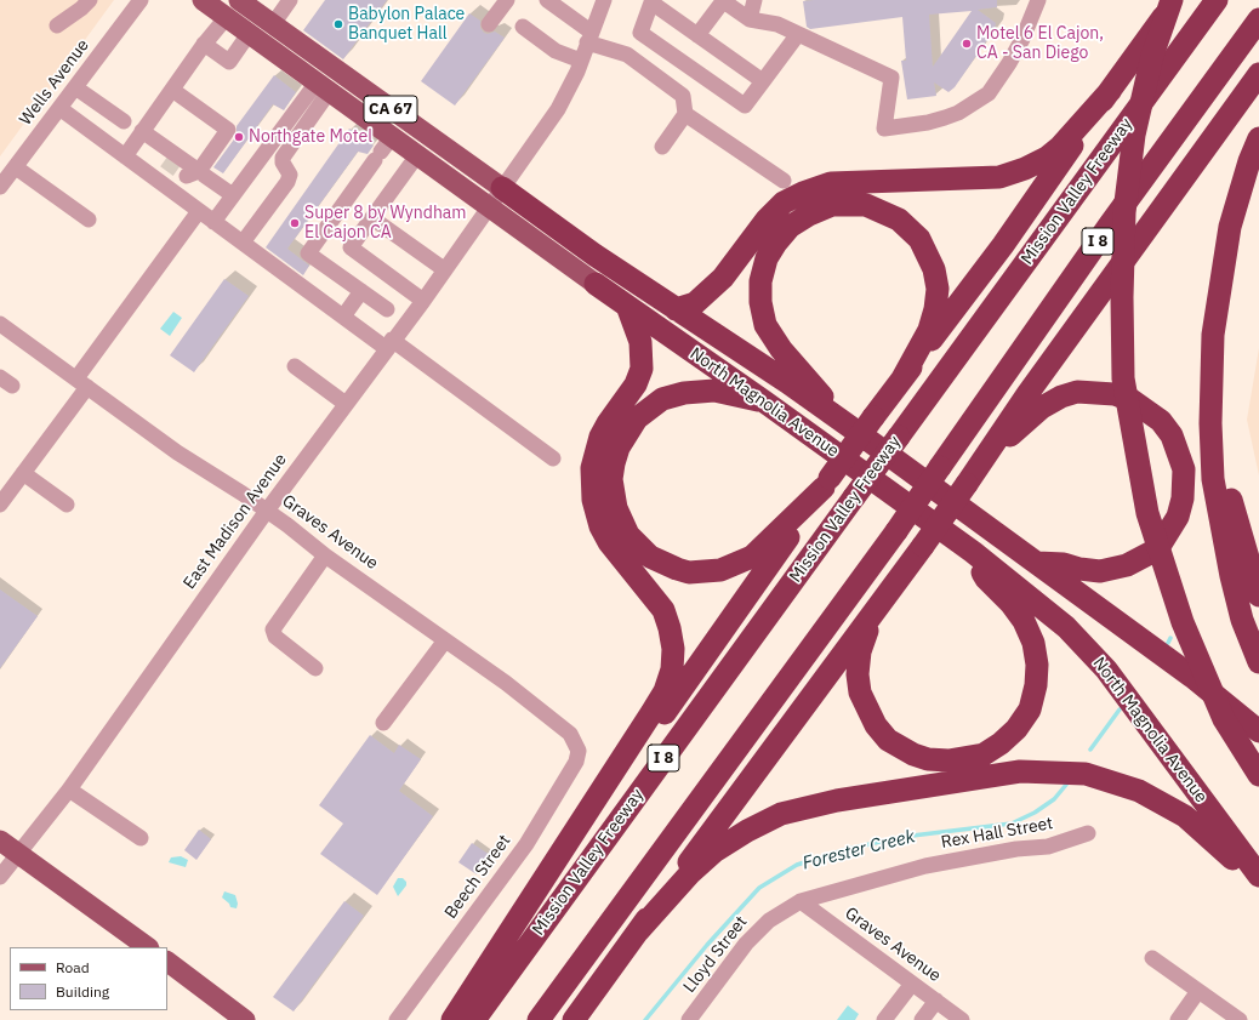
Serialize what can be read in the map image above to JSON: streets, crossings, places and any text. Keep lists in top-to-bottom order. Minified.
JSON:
{"streets":{"highway":["Mission Valley Freeway","I 8","North Magnolia Avenue"],"main road":["CA 67"],"street":["Wells Avenue","East Madison Avenue","Graves Avenue","Rex Hall Street","Beech Street","Lloyd Street"]},"crossings":[["North Magnolia Avenue","East Madison Avenue"],["East Madison Avenue","Graves Avenue"],["Graves Avenue","Rex Hall Street"],["Graves Avenue","Beech Street"],["Graves Avenue","Lloyd Street"],["Rex Hall Street","Lloyd Street"]],"water":["Forester Creek"],"places":["Babylon Palace Banquet Hall","Motel 6 El Cajon, CA - San Diego","Northgate Motel","Super 8 by Wyndham El Cajon CA"],"legend":["Road","Building"]}
